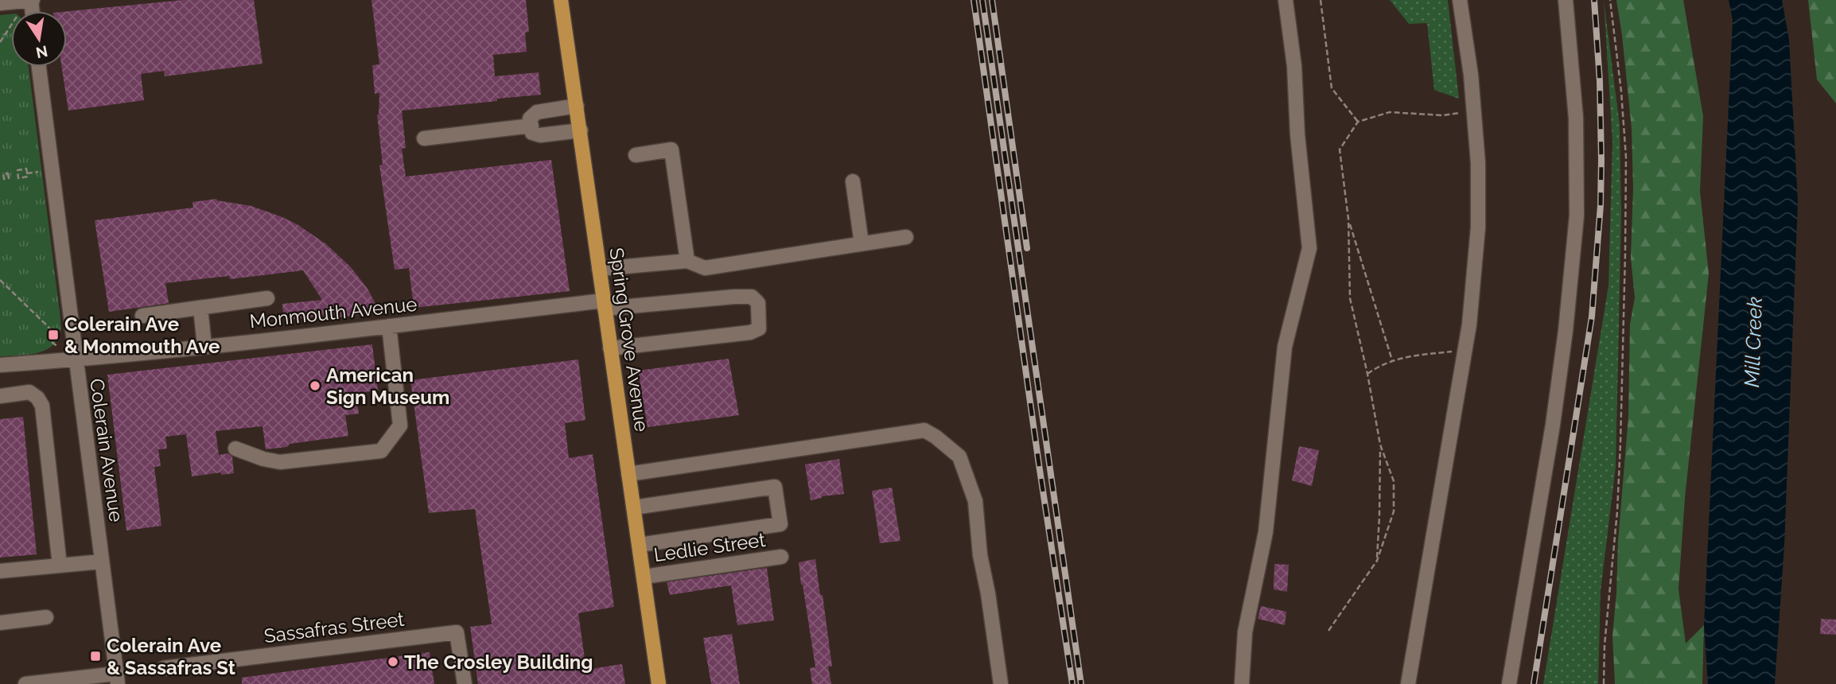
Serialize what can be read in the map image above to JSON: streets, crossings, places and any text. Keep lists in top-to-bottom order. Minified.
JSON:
{"streets":{"main road":["Spring Grove Avenue"],"street":["Monmouth Avenue","Colerain Avenue","Ledlie Street","Sassafras Street"]},"crossings":[["Monmouth Avenue","Spring Grove Avenue"],["Monmouth Avenue","Colerain Avenue"],["Spring Grove Avenue","Ledlie Street"]],"water":["Mill Creek"],"places":{"transit":["Colerain Ave & Monmouth Ave","Colerain Ave & Sassafras St"],"other":["American Sign Museum","The Crosley Building"]},"north":"bottom"}
